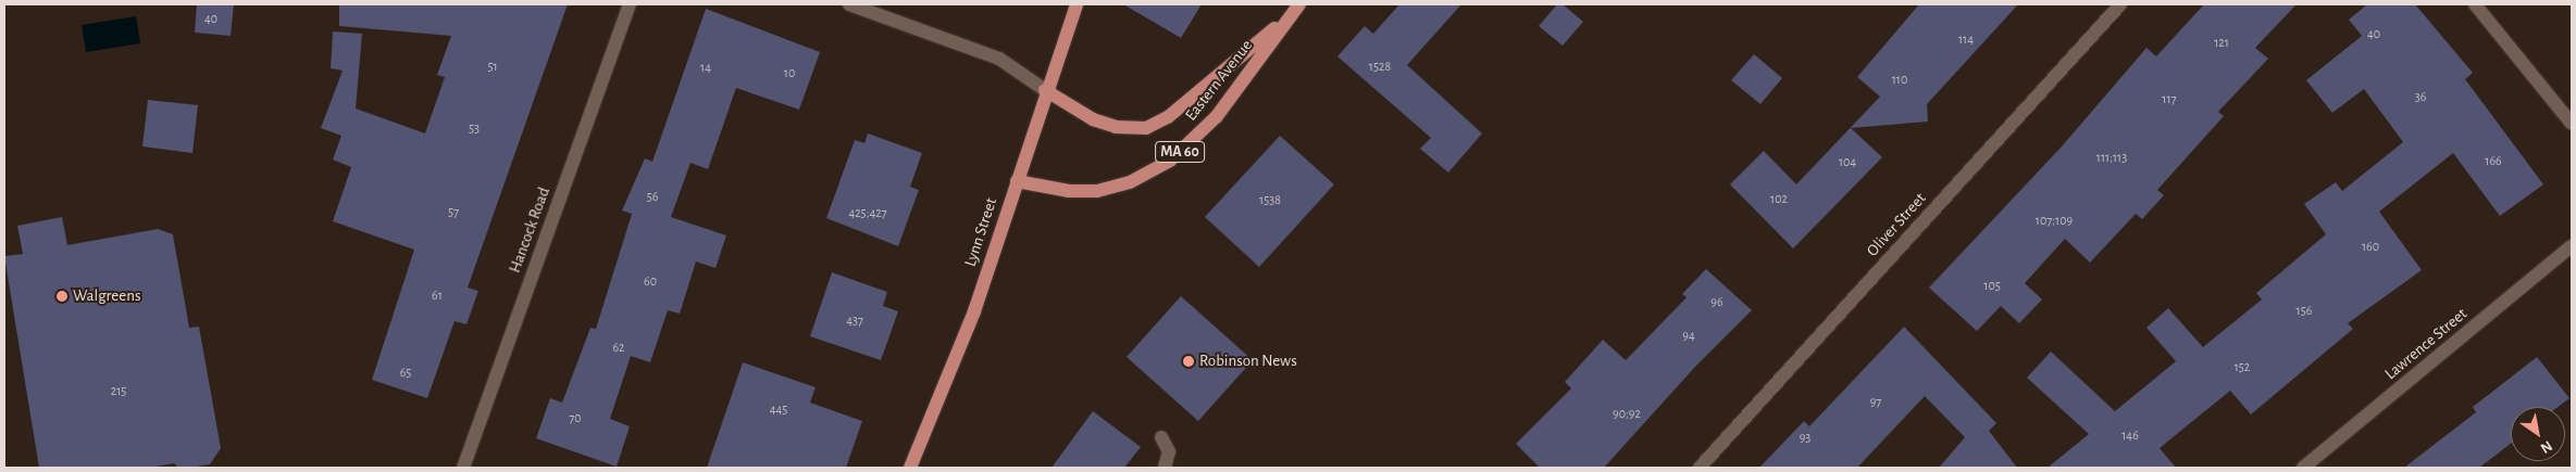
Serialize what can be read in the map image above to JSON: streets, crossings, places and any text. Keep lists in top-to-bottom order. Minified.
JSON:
{"streets":{"main road":["Eastern Avenue","MA 60","Lynn Street"],"street":["Oliver Street","Hancock Road","Lawrence Street"]},"crossings":[["Eastern Avenue","Lynn Street"]],"places":["Walgreens","Robinson News"],"house_numbers":["40","40","114","121","51","1528","14","10","110","36","117","53","111;113","166","104","56","102","1538","57","425;427","107;109","160","60","105","61","96","156","437","94","62","152","65","215","97","445","90;92","70","146","93"],"north":"bottom right"}
